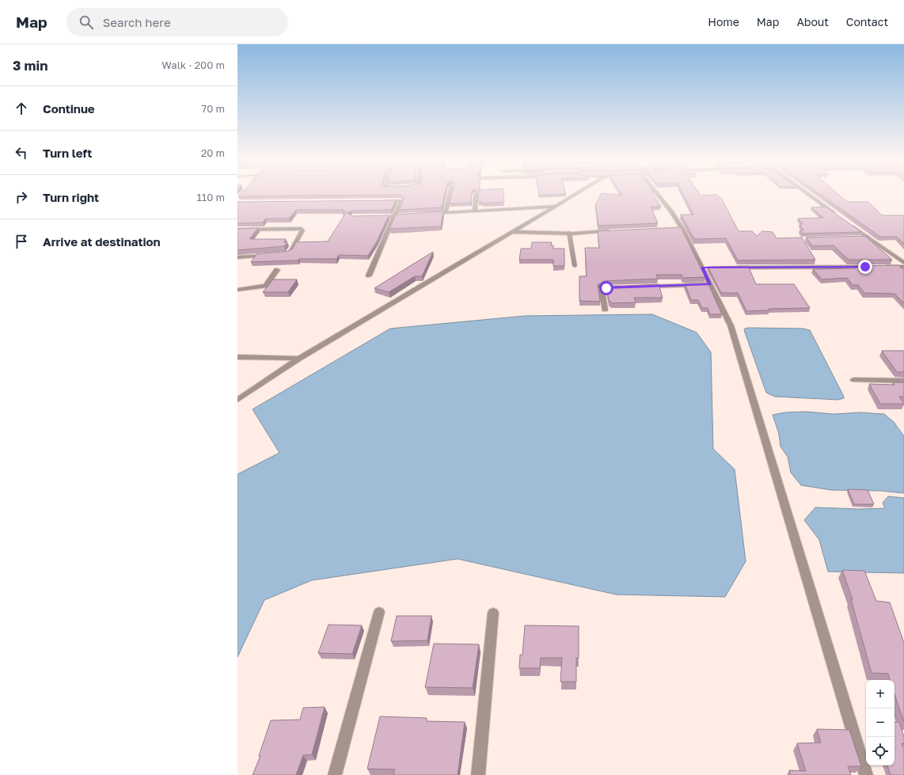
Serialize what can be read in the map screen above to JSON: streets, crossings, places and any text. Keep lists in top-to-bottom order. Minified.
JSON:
{"page":{"header":"Map","search":"Search here","nav":["Home","Map","About","Contact"],"heading":["3 min","Walk · 200 m"],"list":[["Continue","70 m"],["Turn left","20 m"],["Turn right","110 m"],"Arrive at destination"],"map_buttons":["+","−"]}}
